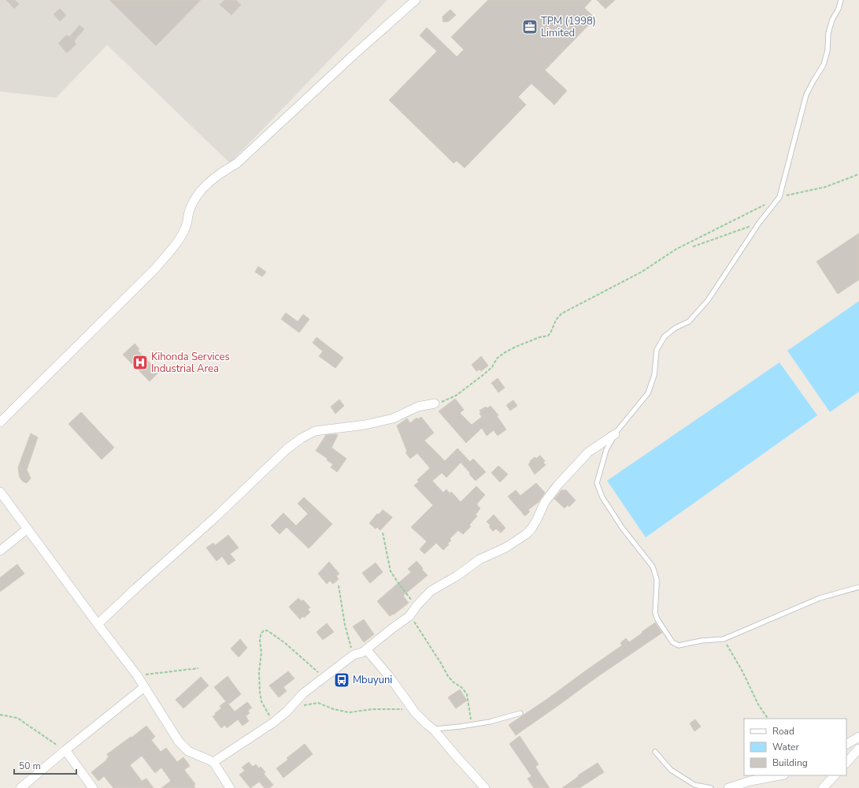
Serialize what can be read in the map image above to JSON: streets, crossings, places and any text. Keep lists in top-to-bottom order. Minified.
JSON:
{"places":{"office":["TPM (1998) Limited"],"hospital":["Kihonda Services Industrial Area"],"bus stop":["Mbuyuni"]},"legend":["Road","Water","Building"],"scale_bar":"50 m"}
